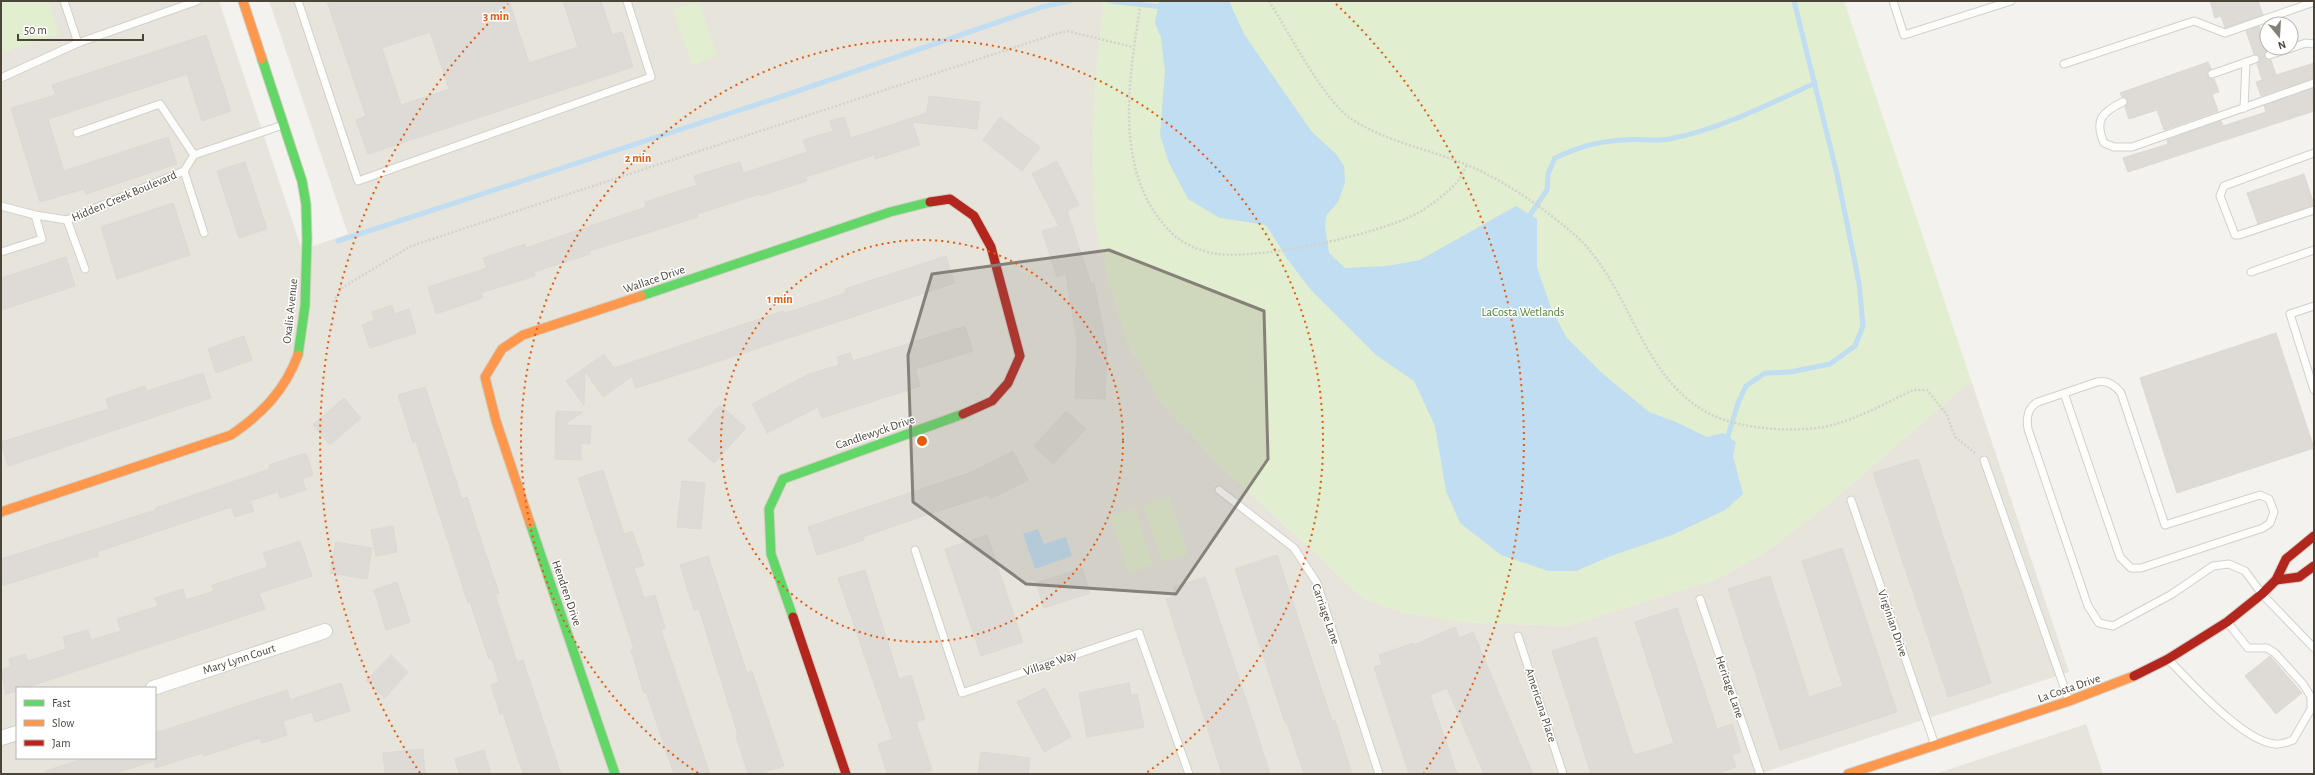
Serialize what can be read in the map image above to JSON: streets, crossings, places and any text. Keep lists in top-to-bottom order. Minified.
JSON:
{"streets":{"street":["Wallace Drive","Oxalis Avenue","Candlewyck Drive","Hendren Drive","Mary Lynn Court","La Costa Drive"],"lane":["Hidden Creek Boulevard","Carriage Lane","Virginian Drive","Village Way","Heritage Lane","Americana Place"]},"crossings":[["Wallace Drive","Candlewyck Drive"],["Wallace Drive","Hendren Drive"],["Virginian Drive","La Costa Drive"]],"parks":["LaCosta Wetlands"],"legend":["Fast","Slow","Jam"],"scale_bar":"50 m","north":"bottom","rings":["3 min","2 min","1 min"]}
